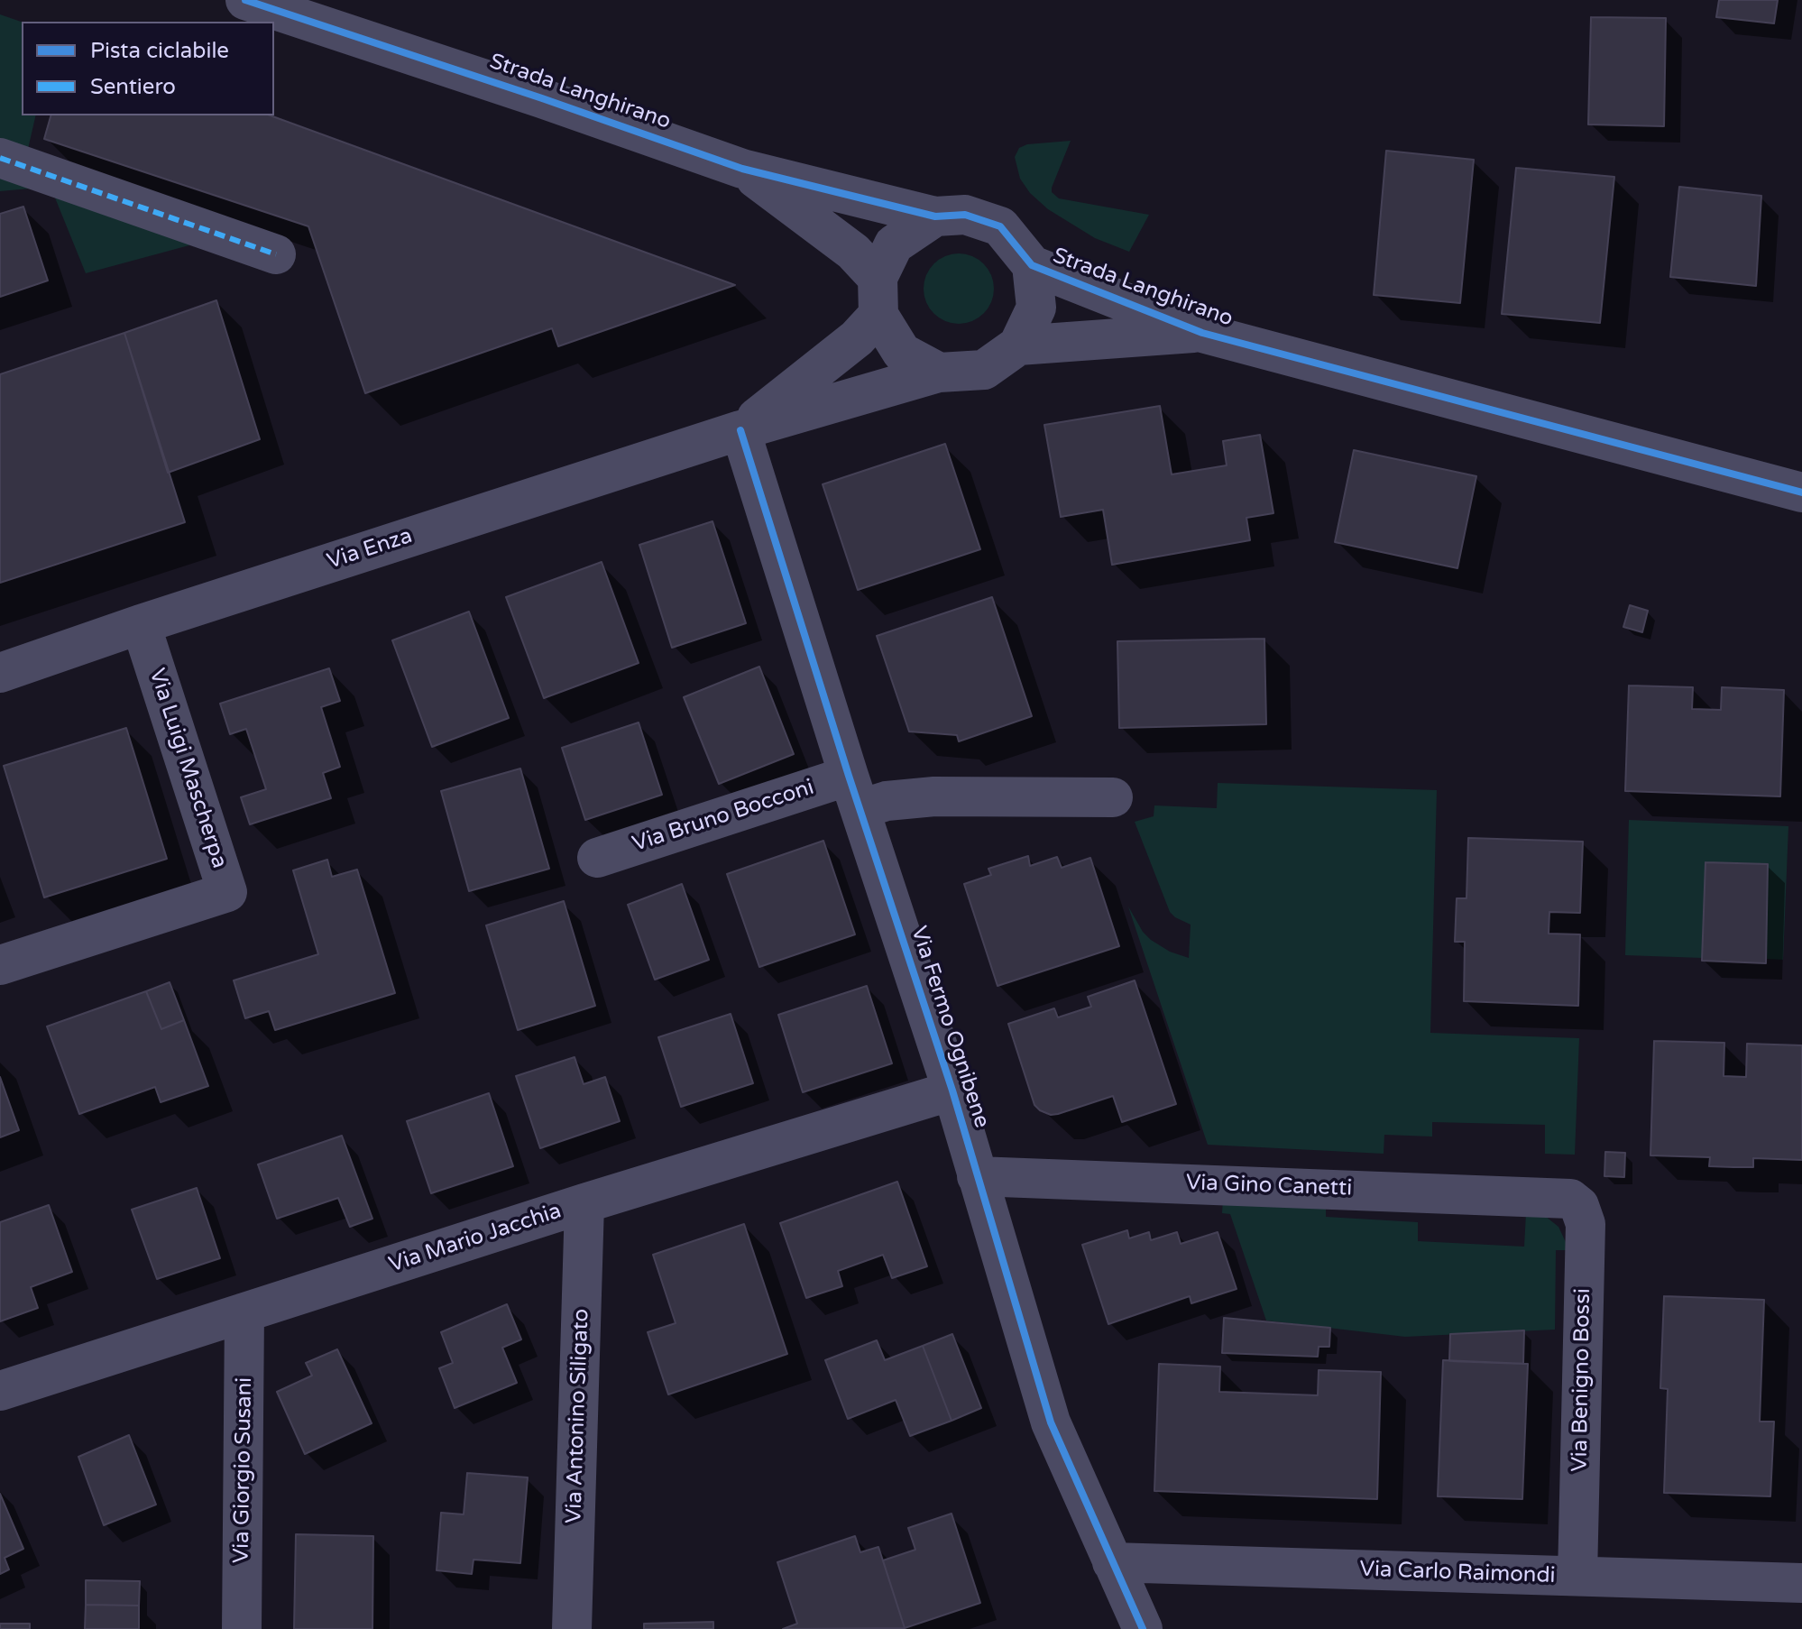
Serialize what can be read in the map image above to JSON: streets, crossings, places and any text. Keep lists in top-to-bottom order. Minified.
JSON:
{"streets":{"street":["Strada Langhirano","Via Enza","Via Luigi Mascherpa","Via Bruno Bocconi","Via Fermo Ognibene","Via Gino Canetti","Via Mario Jacchia","Via Benigno Bossi","Via Antonino Siligato","Via Giorgio Susani","Via Carlo Raimondi"]},"crossings":[["Strada Langhirano","Via Enza"],["Via Enza","Via Luigi Mascherpa"],["Via Enza","Via Fermo Ognibene"],["Via Bruno Bocconi","Via Fermo Ognibene"],["Via Fermo Ognibene","Via Gino Canetti"],["Via Fermo Ognibene","Via Mario Jacchia"],["Via Fermo Ognibene","Via Carlo Raimondi"],["Via Gino Canetti","Via Benigno Bossi"],["Via Mario Jacchia","Via Antonino Siligato"],["Via Mario Jacchia","Via Giorgio Susani"],["Via Benigno Bossi","Via Carlo Raimondi"]],"legend":["Pista ciclabile","Sentiero"]}
